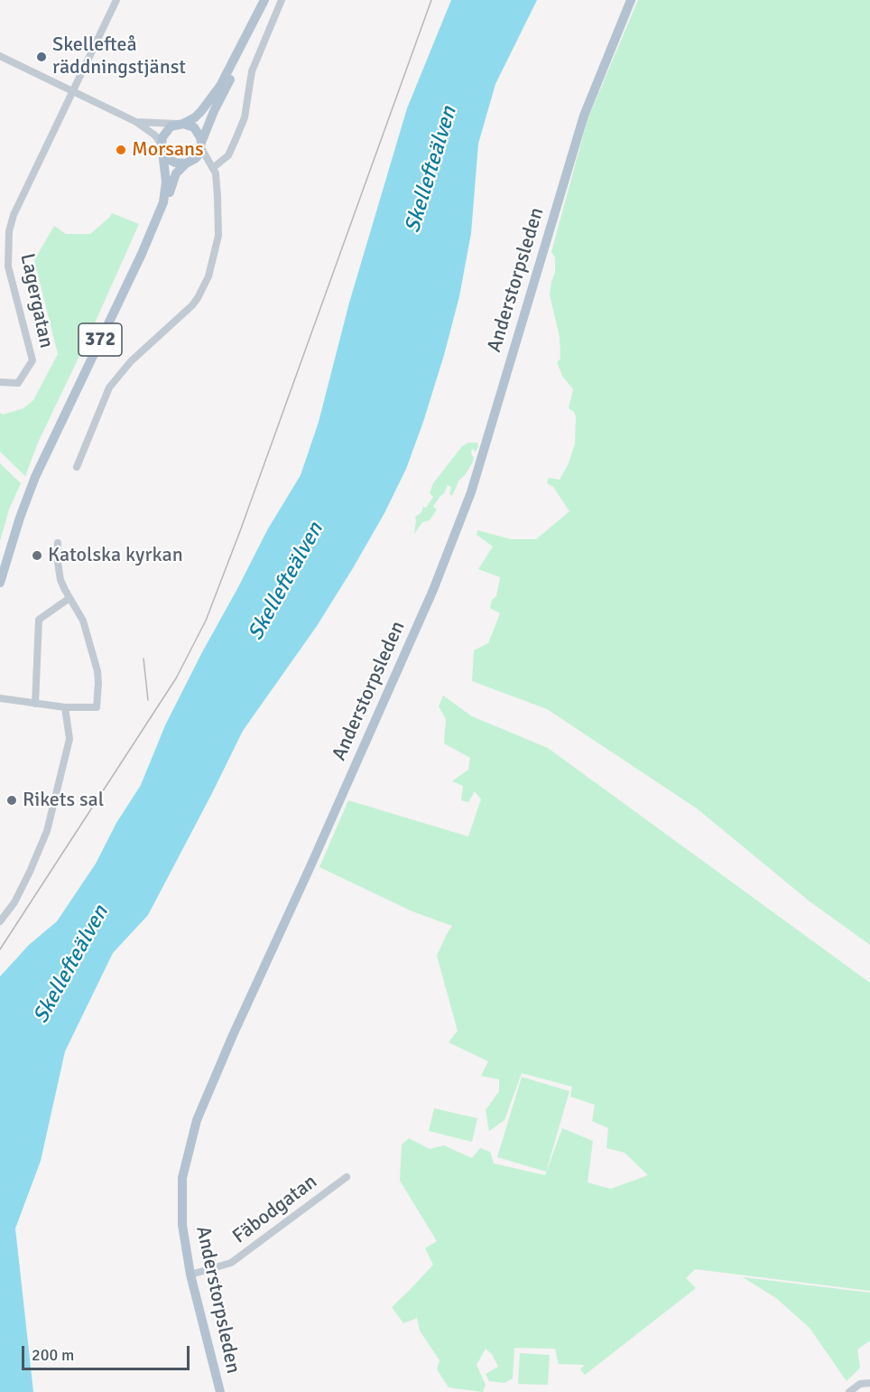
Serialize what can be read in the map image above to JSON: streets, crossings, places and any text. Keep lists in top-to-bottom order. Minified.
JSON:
{"streets":{"main road":["Anderstorpsleden","372"],"street":["Lagergatan","Fäbodgatan"]},"crossings":[["Anderstorpsleden","Fäbodgatan"]],"water":["Skellefteälven"],"places":["Skellefteå räddningstjänst","Morsans","Katolska kyrkan","Rikets sal"],"scale_bar":"200 m"}
